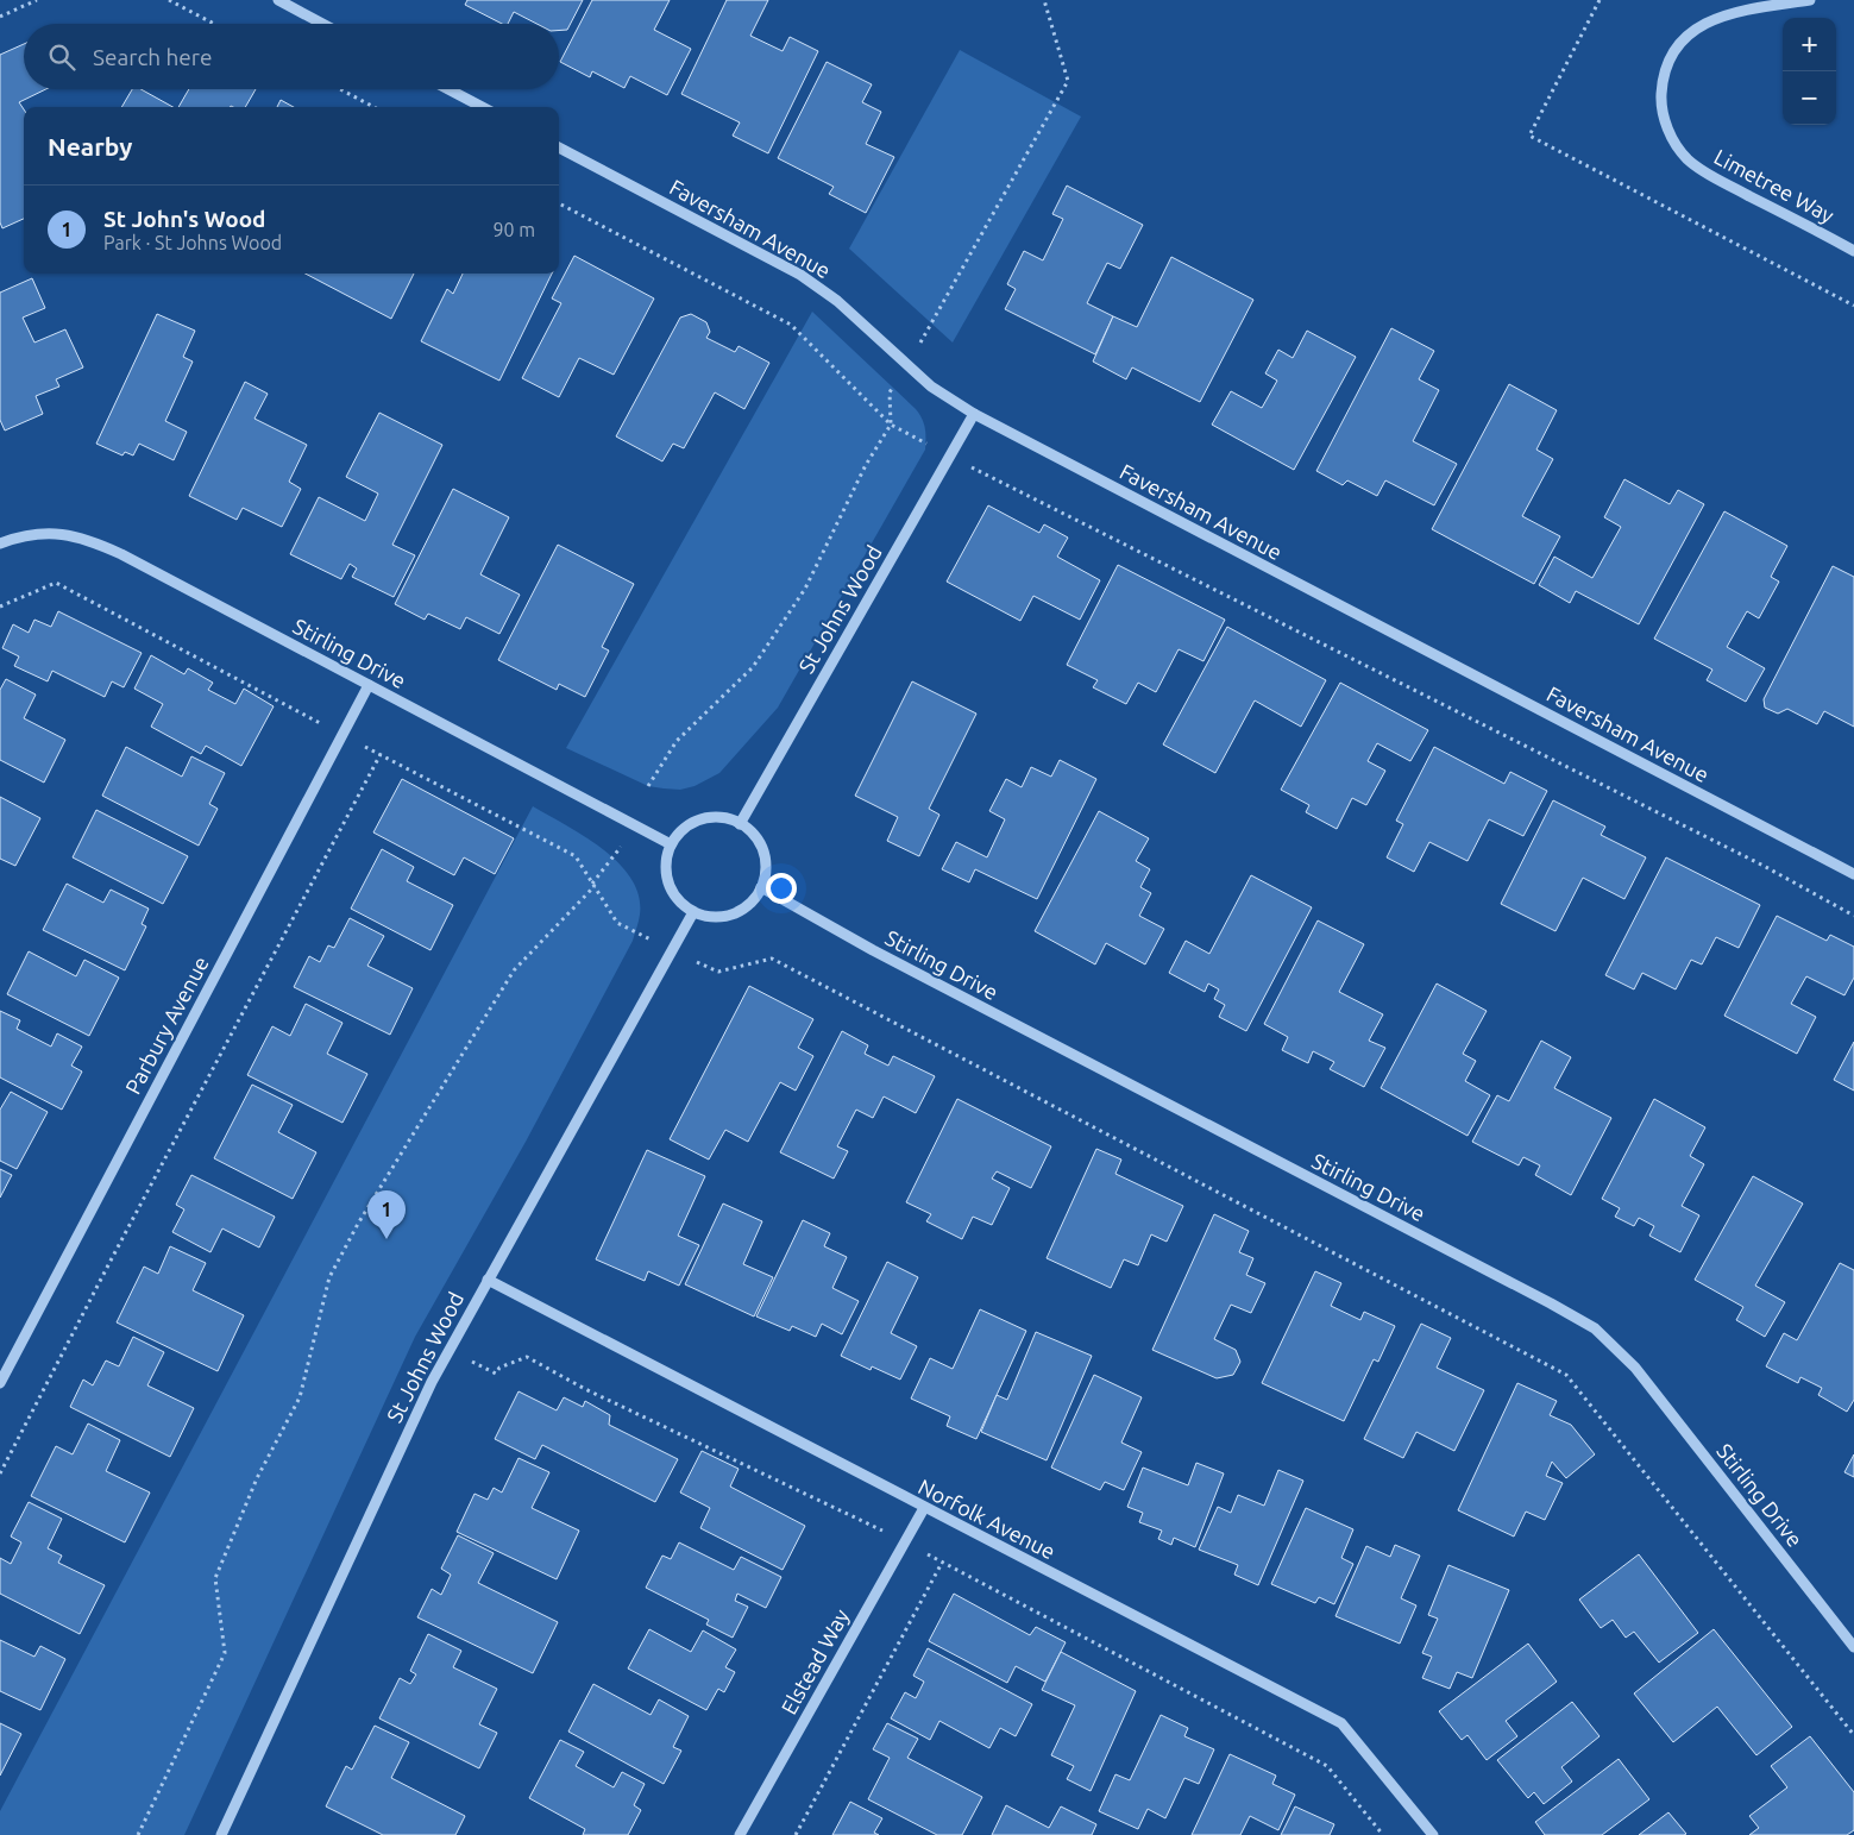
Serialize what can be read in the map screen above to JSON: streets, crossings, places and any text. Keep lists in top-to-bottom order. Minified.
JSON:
{"streets":{"street":["Limetree Way","Faversham Avenue","St Johns Wood","Stirling Drive","Parbury Avenue","Norfolk Avenue","Elstead Way"]},"crossings":[["Faversham Avenue","St Johns Wood"],["St Johns Wood","Stirling Drive"],["St Johns Wood","Norfolk Avenue"],["Stirling Drive","Parbury Avenue"],["Norfolk Avenue","Elstead Way"]],"page":{"map_buttons":["+","−"],"search":"Search here","heading":"Nearby","list":[{"mark":"1","name":"St John's Wood","note":"Park · St Johns Wood","value":"90 m"}],"pins":"1"}}
